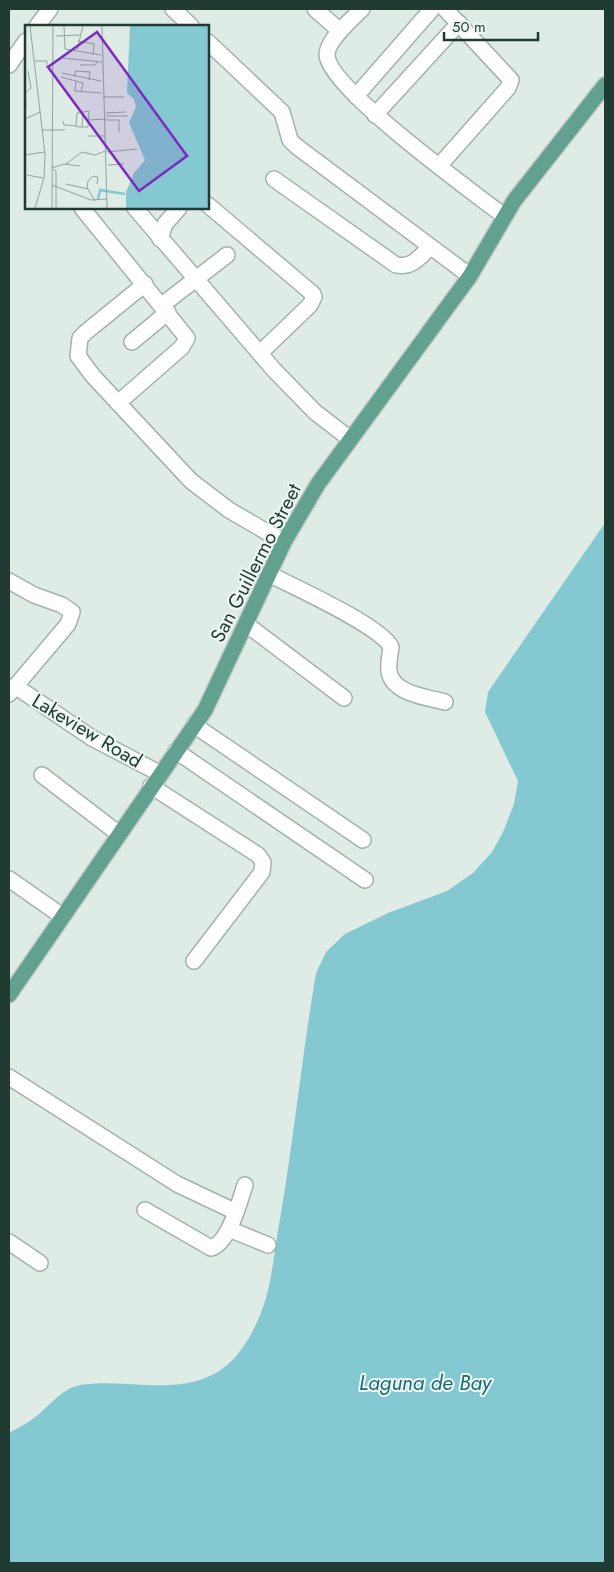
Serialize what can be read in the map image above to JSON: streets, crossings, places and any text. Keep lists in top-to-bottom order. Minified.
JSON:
{"streets":{"main road":["San Guillermo Street"],"street":["Lakeview Road"]},"crossings":[["San Guillermo Street","Lakeview Road"]],"water":["Laguna de Bay"],"scale_bar":"50 m"}
